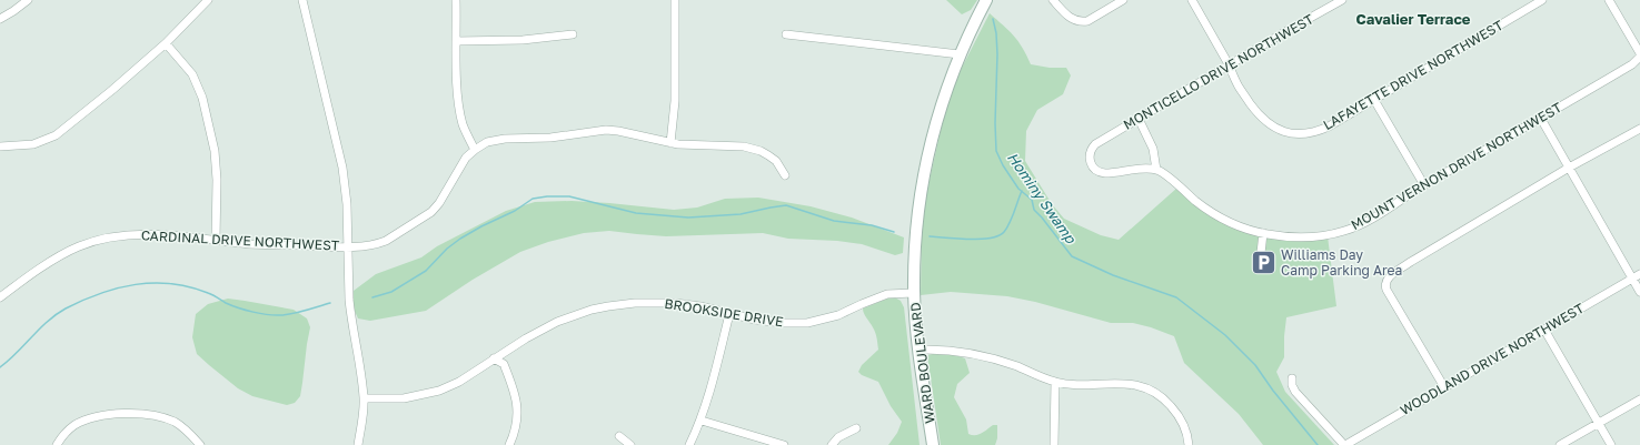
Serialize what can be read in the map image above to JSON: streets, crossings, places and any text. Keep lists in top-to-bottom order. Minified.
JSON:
{"streets":{"main road":["WARD BOULEVARD"],"street":["MONTICELLO DRIVE NORTHWEST","LAFAYETTE DRIVE NORTHWEST","MOUNT VERNON DRIVE NORTHWEST","CARDINAL DRIVE NORTHWEST","BROOKSIDE DRIVE","WOODLAND DRIVE NORTHWEST"]},"crossings":[["MONTICELLO DRIVE NORTHWEST","LAFAYETTE DRIVE NORTHWEST"],["MONTICELLO DRIVE NORTHWEST","MOUNT VERNON DRIVE NORTHWEST"],["BROOKSIDE DRIVE","WARD BOULEVARD"]],"districts":["Cavalier Terrace"],"water":["Hominy Swamp"],"places":{"parking":["Williams Day Camp Parking Area"]}}
